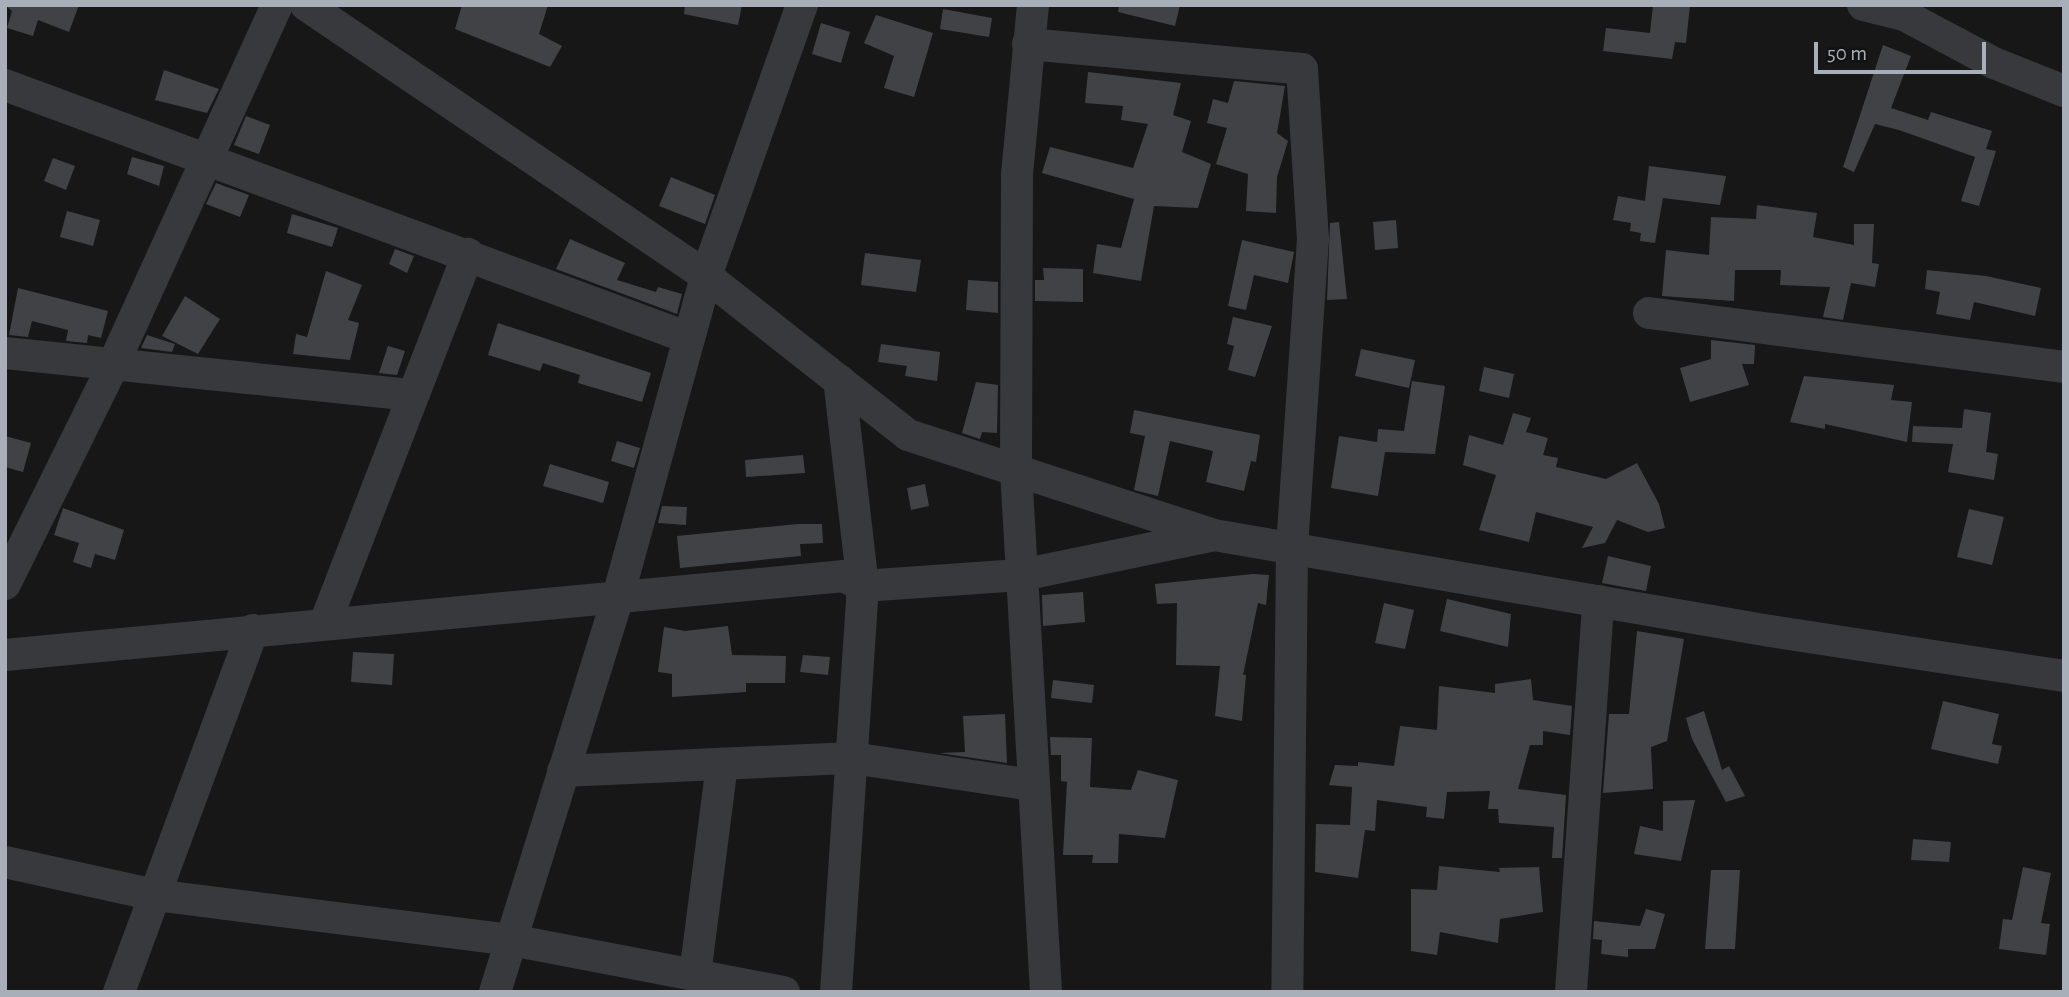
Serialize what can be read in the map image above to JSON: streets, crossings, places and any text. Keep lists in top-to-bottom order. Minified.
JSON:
{"scale_bar":"50 m"}
